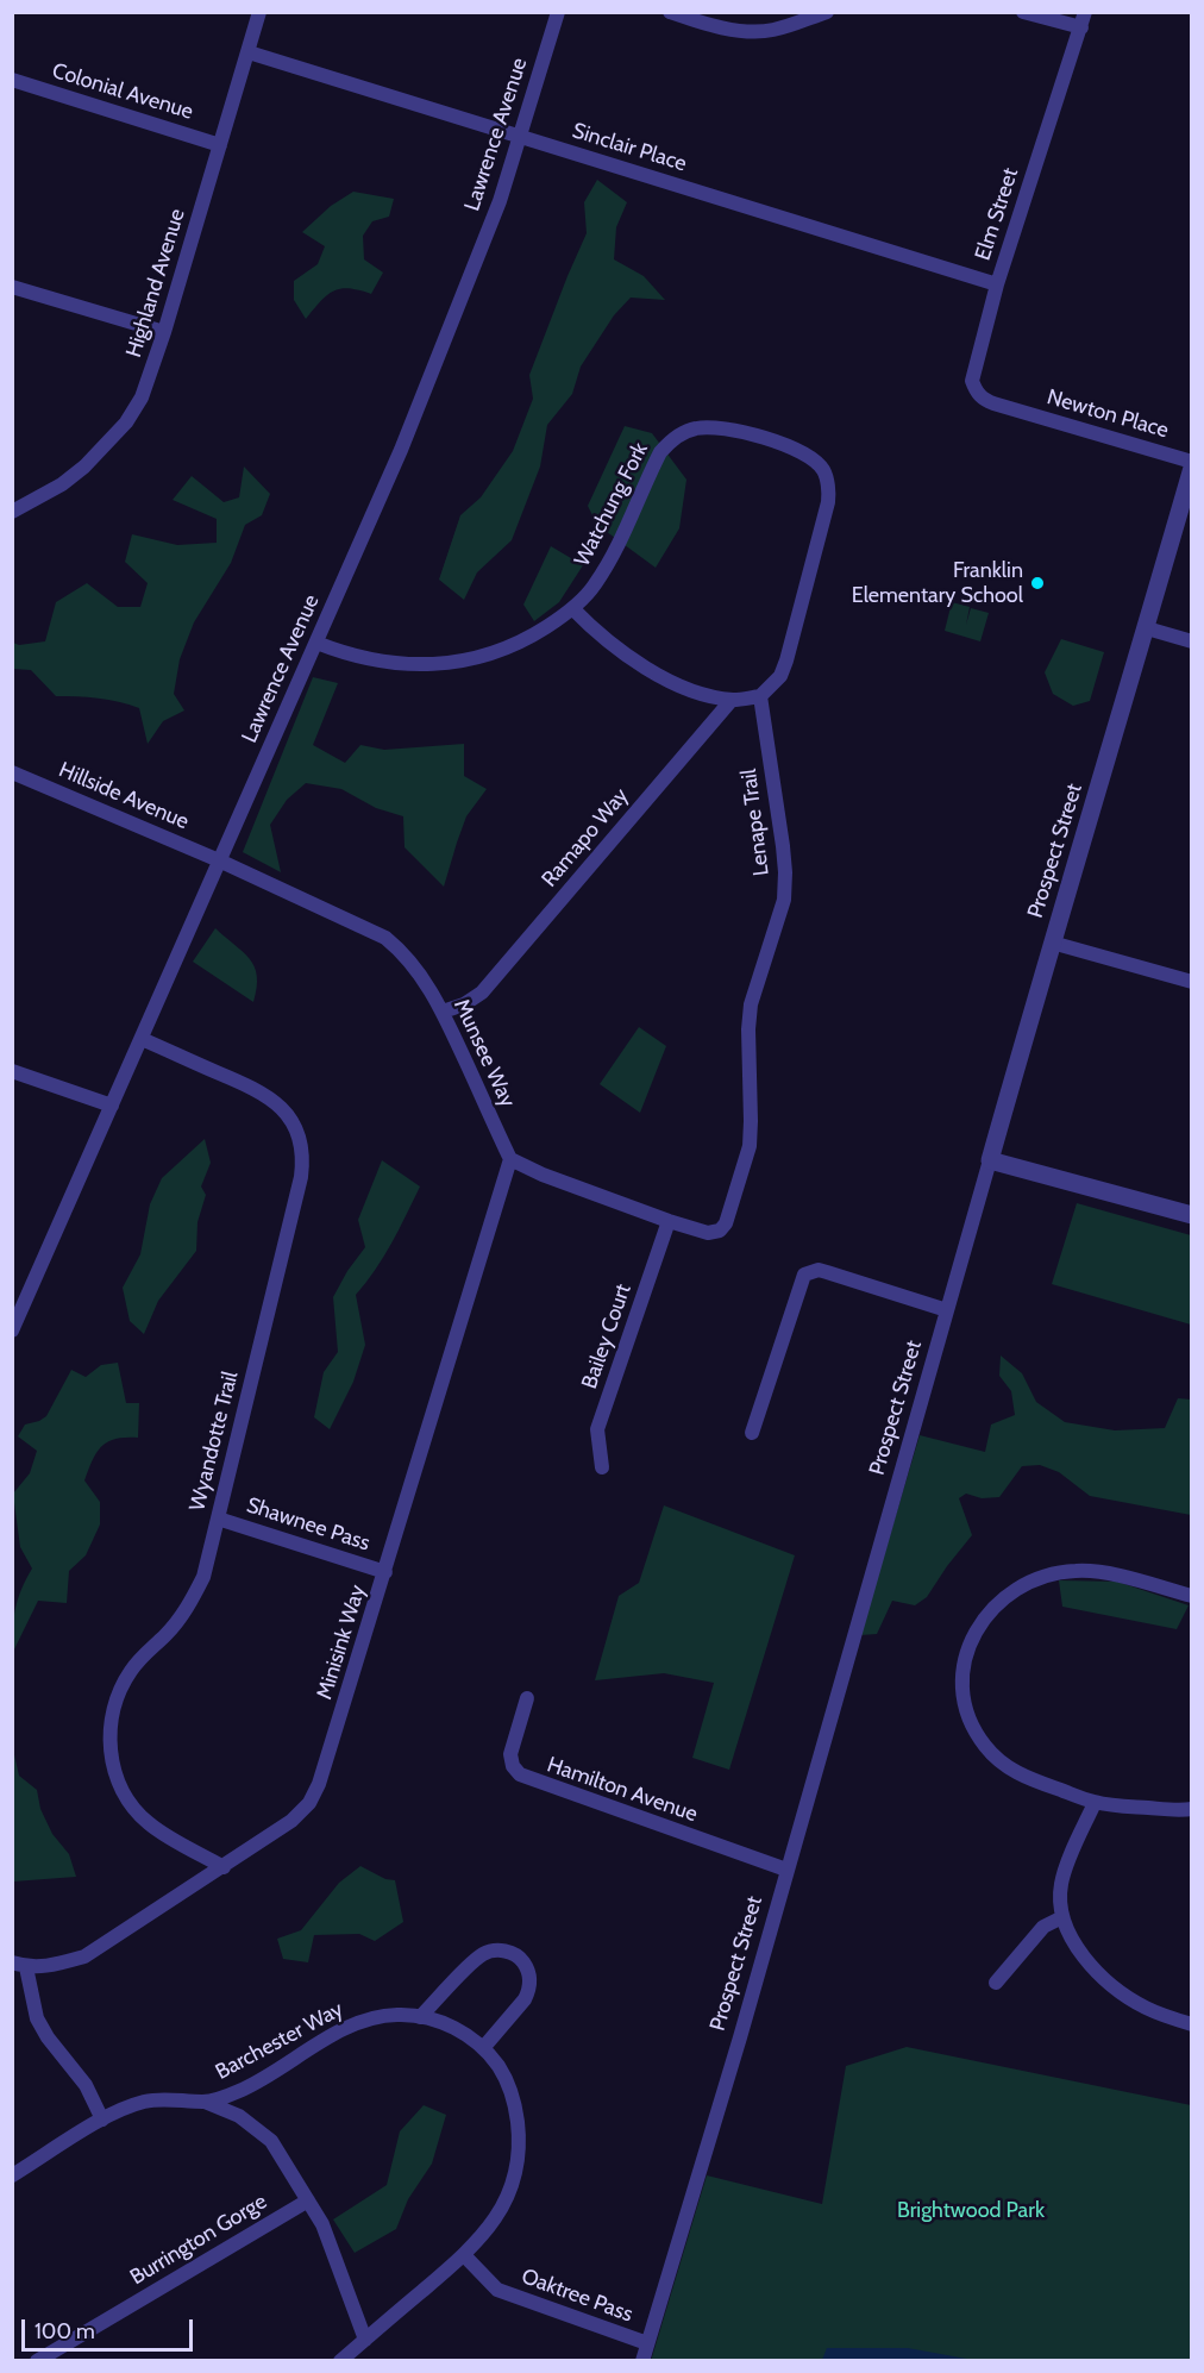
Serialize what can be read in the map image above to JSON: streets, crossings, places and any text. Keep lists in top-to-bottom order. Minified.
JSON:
{"streets":{"street":["Colonial Avenue","Lawrence Avenue","Sinclair Place","Elm Street","Highland Avenue","Newton Place","Watchung Fork","Hillside Avenue","Lenape Trail","Ramapo Way","Prospect Street","Munsee Way","Bailey Court","Wyandotte Trail","Shawnee Pass","Minisink Way","Hamilton Avenue","Barchester Way","Burrington Gorge","Oaktree Pass"]},"crossings":[["Colonial Avenue","Highland Avenue"],["Lawrence Avenue","Sinclair Place"],["Lawrence Avenue","Watchung Fork"],["Lawrence Avenue","Hillside Avenue"],["Lawrence Avenue","Munsee Way"],["Lawrence Avenue","Wyandotte Trail"],["Sinclair Place","Elm Street"],["Sinclair Place","Highland Avenue"],["Elm Street","Newton Place"],["Newton Place","Prospect Street"],["Watchung Fork","Lenape Trail"],["Hillside Avenue","Munsee Way"],["Lenape Trail","Bailey Court"],["Ramapo Way","Munsee Way"],["Prospect Street","Hamilton Avenue"],["Prospect Street","Oaktree Pass"],["Munsee Way","Minisink Way"],["Wyandotte Trail","Shawnee Pass"],["Wyandotte Trail","Minisink Way"],["Shawnee Pass","Minisink Way"],["Barchester Way","Oaktree Pass"]],"parks":["Brightwood Park"],"places":["Franklin Elementary School"],"scale_bar":"100 m"}
